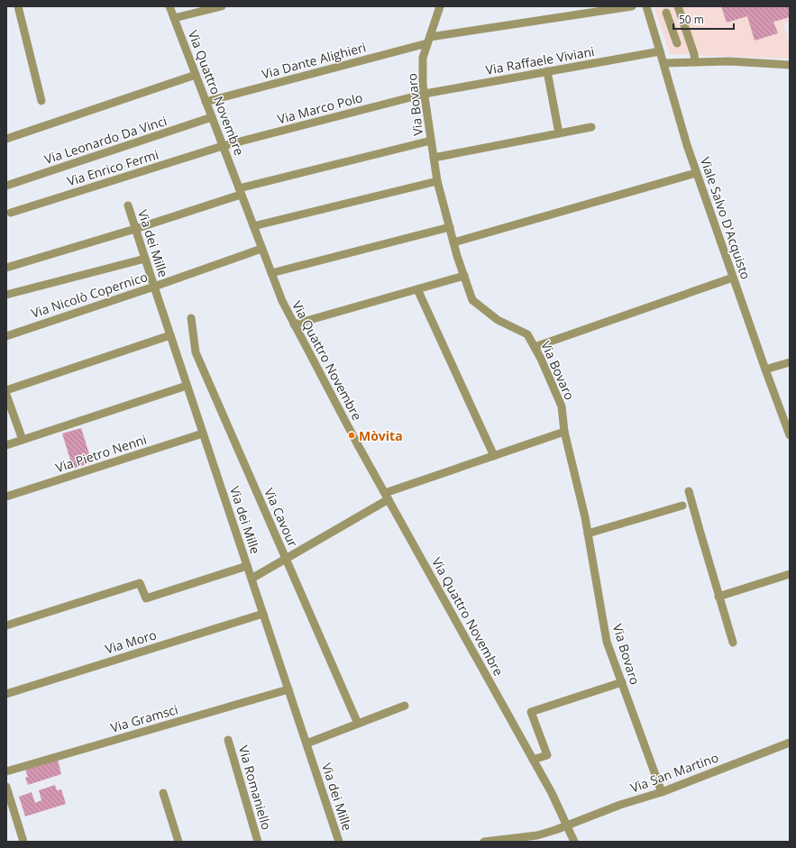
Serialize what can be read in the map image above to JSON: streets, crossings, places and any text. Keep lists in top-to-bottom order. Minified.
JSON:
{"streets":{"street":["Via Dante Alighieri","Via Raffaele Viviani","Via Quattro Novembre","Via Bovaro","Via Marco Polo","Via Leonardo Da Vinci","Via Enrico Fermi","Viale Salvo D'Acquisto","Via dei Mille","Via Nicolò Copernico","Via Pietro Nenni","Via Cavour","Via Moro","Via Gramsci","Via San Martino","Via Romaniello"]},"crossings":[["Via Dante Alighieri","Via Quattro Novembre"],["Via Dante Alighieri","Via Bovaro"],["Via Raffaele Viviani","Via Bovaro"],["Via Raffaele Viviani","Via Marco Polo"],["Via Raffaele Viviani","Viale Salvo D'Acquisto"],["Via Quattro Novembre","Via Marco Polo"],["Via Quattro Novembre","Via Leonardo Da Vinci"],["Via Quattro Novembre","Via Enrico Fermi"],["Via Quattro Novembre","Via Nicolò Copernico"],["Via Quattro Novembre","Via San Martino"],["Via Bovaro","Via Marco Polo"],["Via Bovaro","Via San Martino"],["Via Marco Polo","Via Enrico Fermi"],["Via dei Mille","Via Nicolò Copernico"],["Via dei Mille","Via Pietro Nenni"],["Via dei Mille","Via Moro"],["Via dei Mille","Via Gramsci"]],"places":["Mòvita"],"scale_bar":"50 m"}
